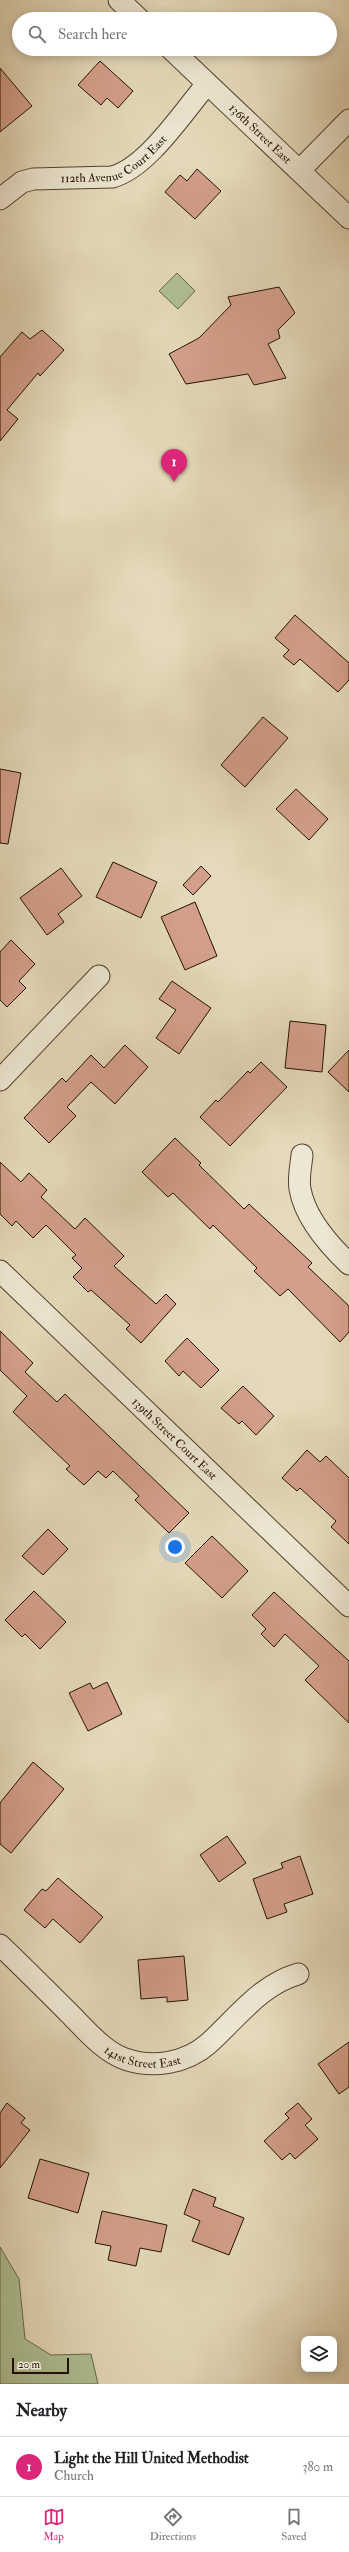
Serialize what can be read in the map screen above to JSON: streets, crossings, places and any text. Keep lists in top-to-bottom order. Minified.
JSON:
{"streets":{"street":["136th Street East","112th Avenue Court East","139th Street Court East","141st Street East"]},"crossings":[["136th Street East","112th Avenue Court East"]],"scale_bar":"20 m","page":{"search":"Search here","pins":"1","scale":"20 m","heading":"Nearby","list":[{"mark":"1","name":"Light the Hill United Methodist","note":"Church","value":"380 m"}],"nav":["Map","Directions","Saved"]}}
